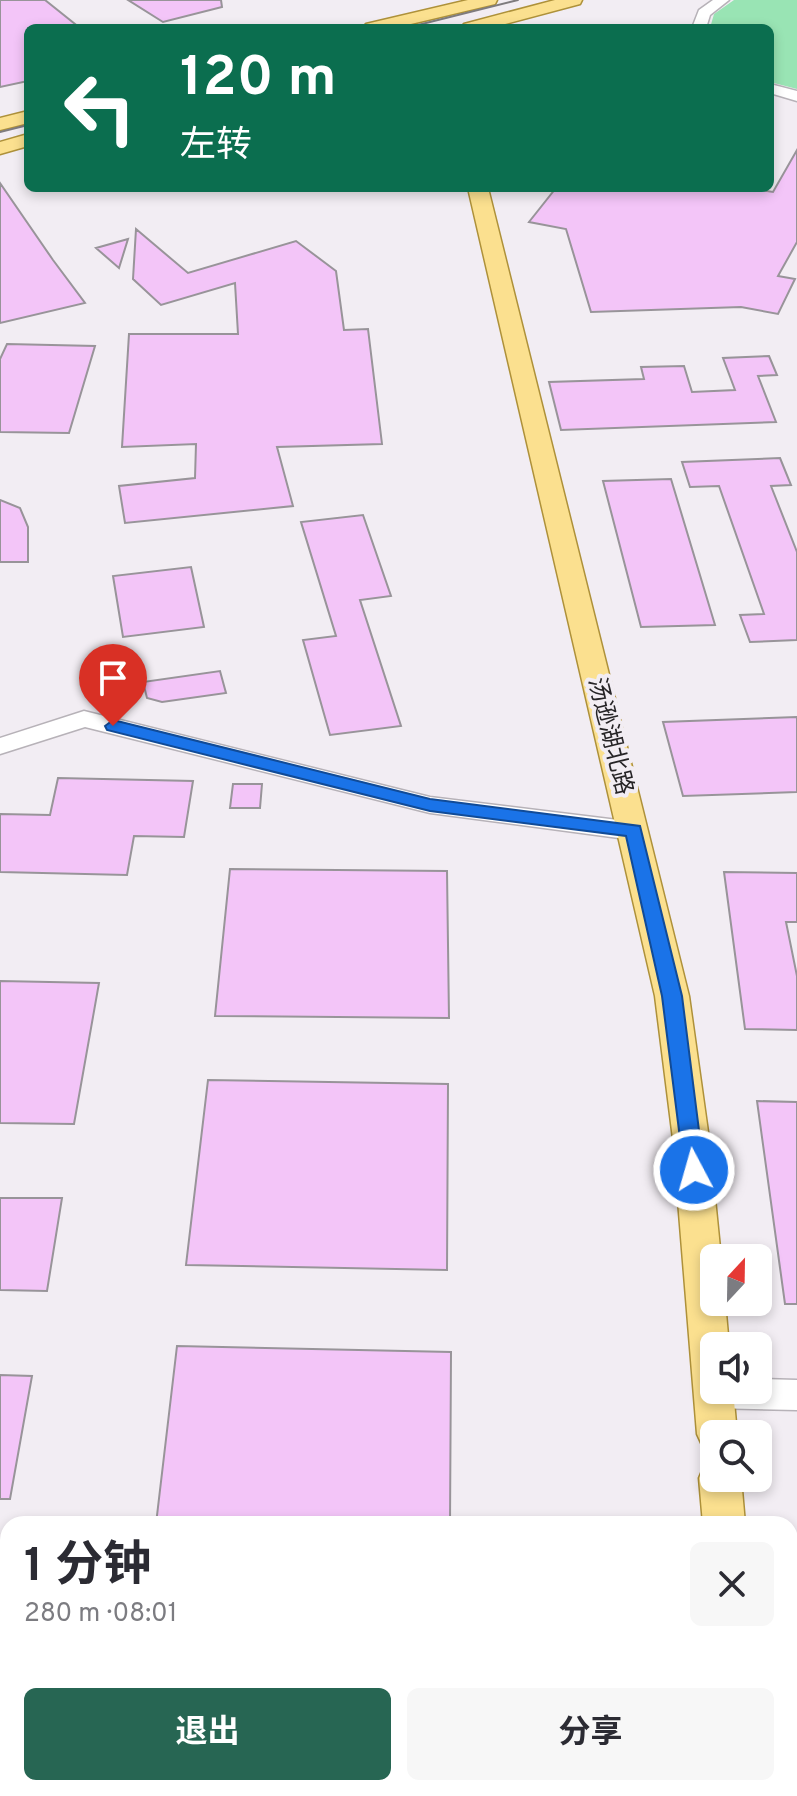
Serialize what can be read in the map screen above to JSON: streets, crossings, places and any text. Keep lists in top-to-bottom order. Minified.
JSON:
{"streets":{"main road":["汤逊湖北路"]},"north":"top","page":{"turn":["120 m","左转"],"heading":["1 分钟","280 m · 08:01"],"buttons":["退出","分享"]}}
